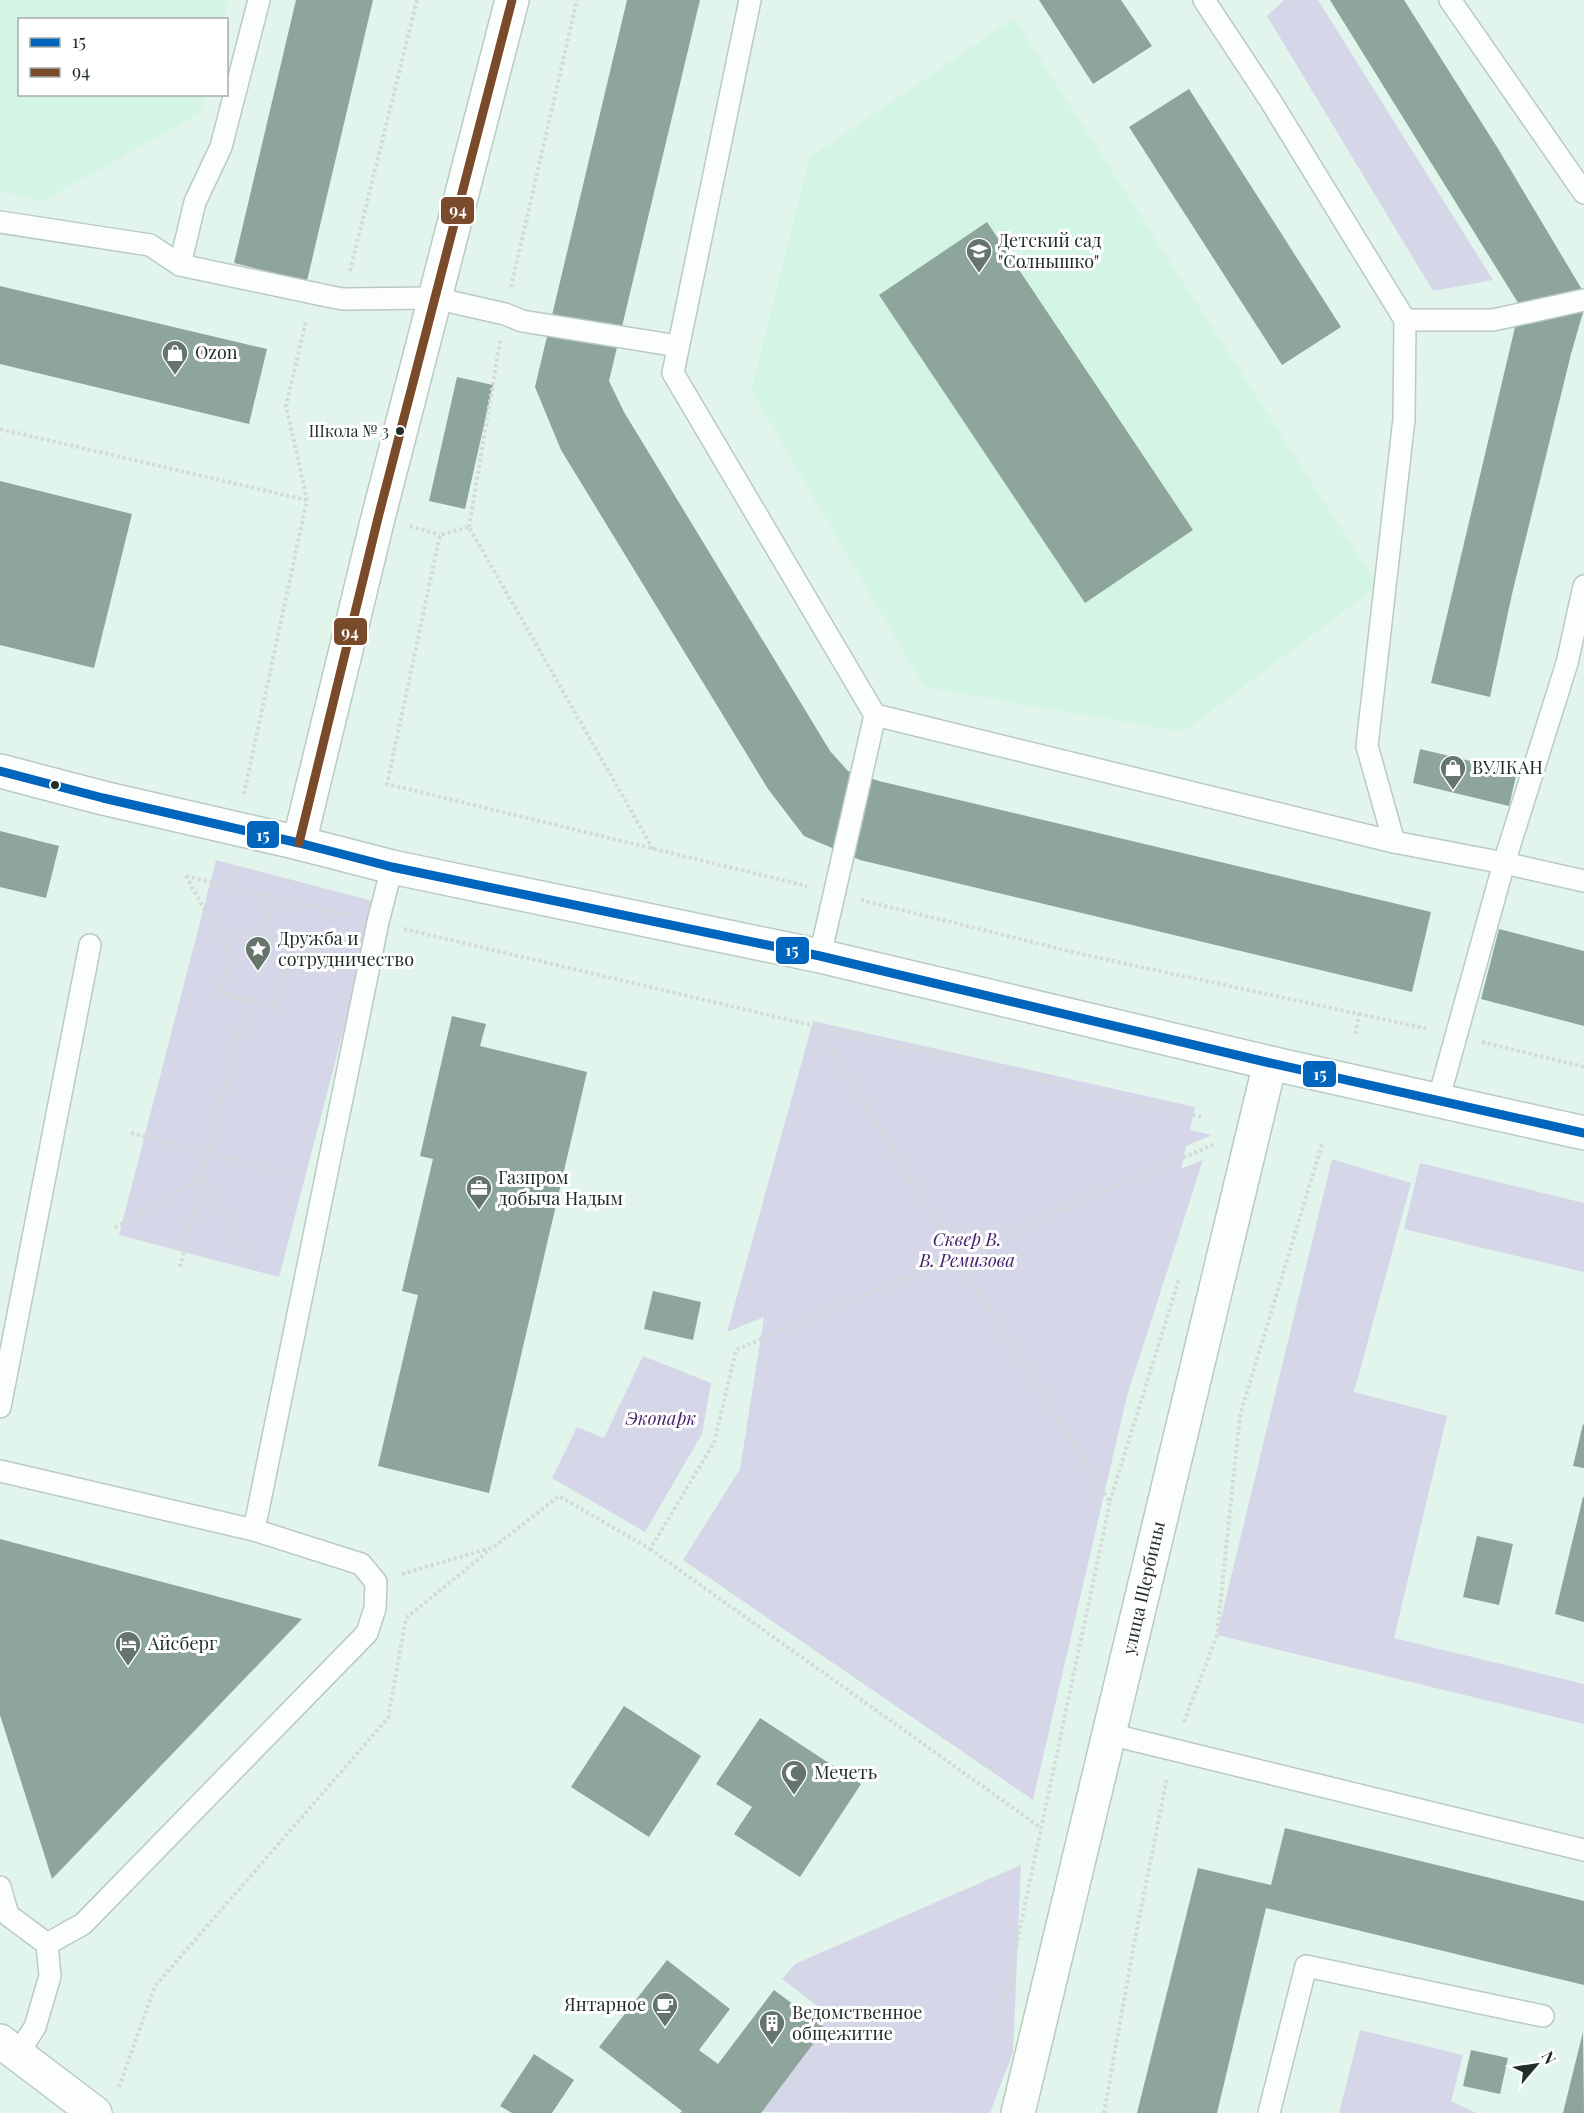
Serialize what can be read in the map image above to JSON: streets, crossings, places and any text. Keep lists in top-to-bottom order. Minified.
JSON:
{"streets":{"street":["улица Щербины"]},"parks":["Сквер В. В. Ремизова","Экопарк"],"places":{"school or university":["Детский сад \"Солнышко\""],"shop":["Ozon","ВУЛКАН"],"other":["Школа № 3"],"place":["Дружба и сотрудничество"],"office":["Газпром добыча Надым"],"hotel":["Айсберг"],"mosque":["Мечеть"],"cafe":["Янтарное"],"building":["Ведомственное общежитие"]},"lines":["transit line 94","transit line 15"],"legend":["15","94"],"north":"top right"}
